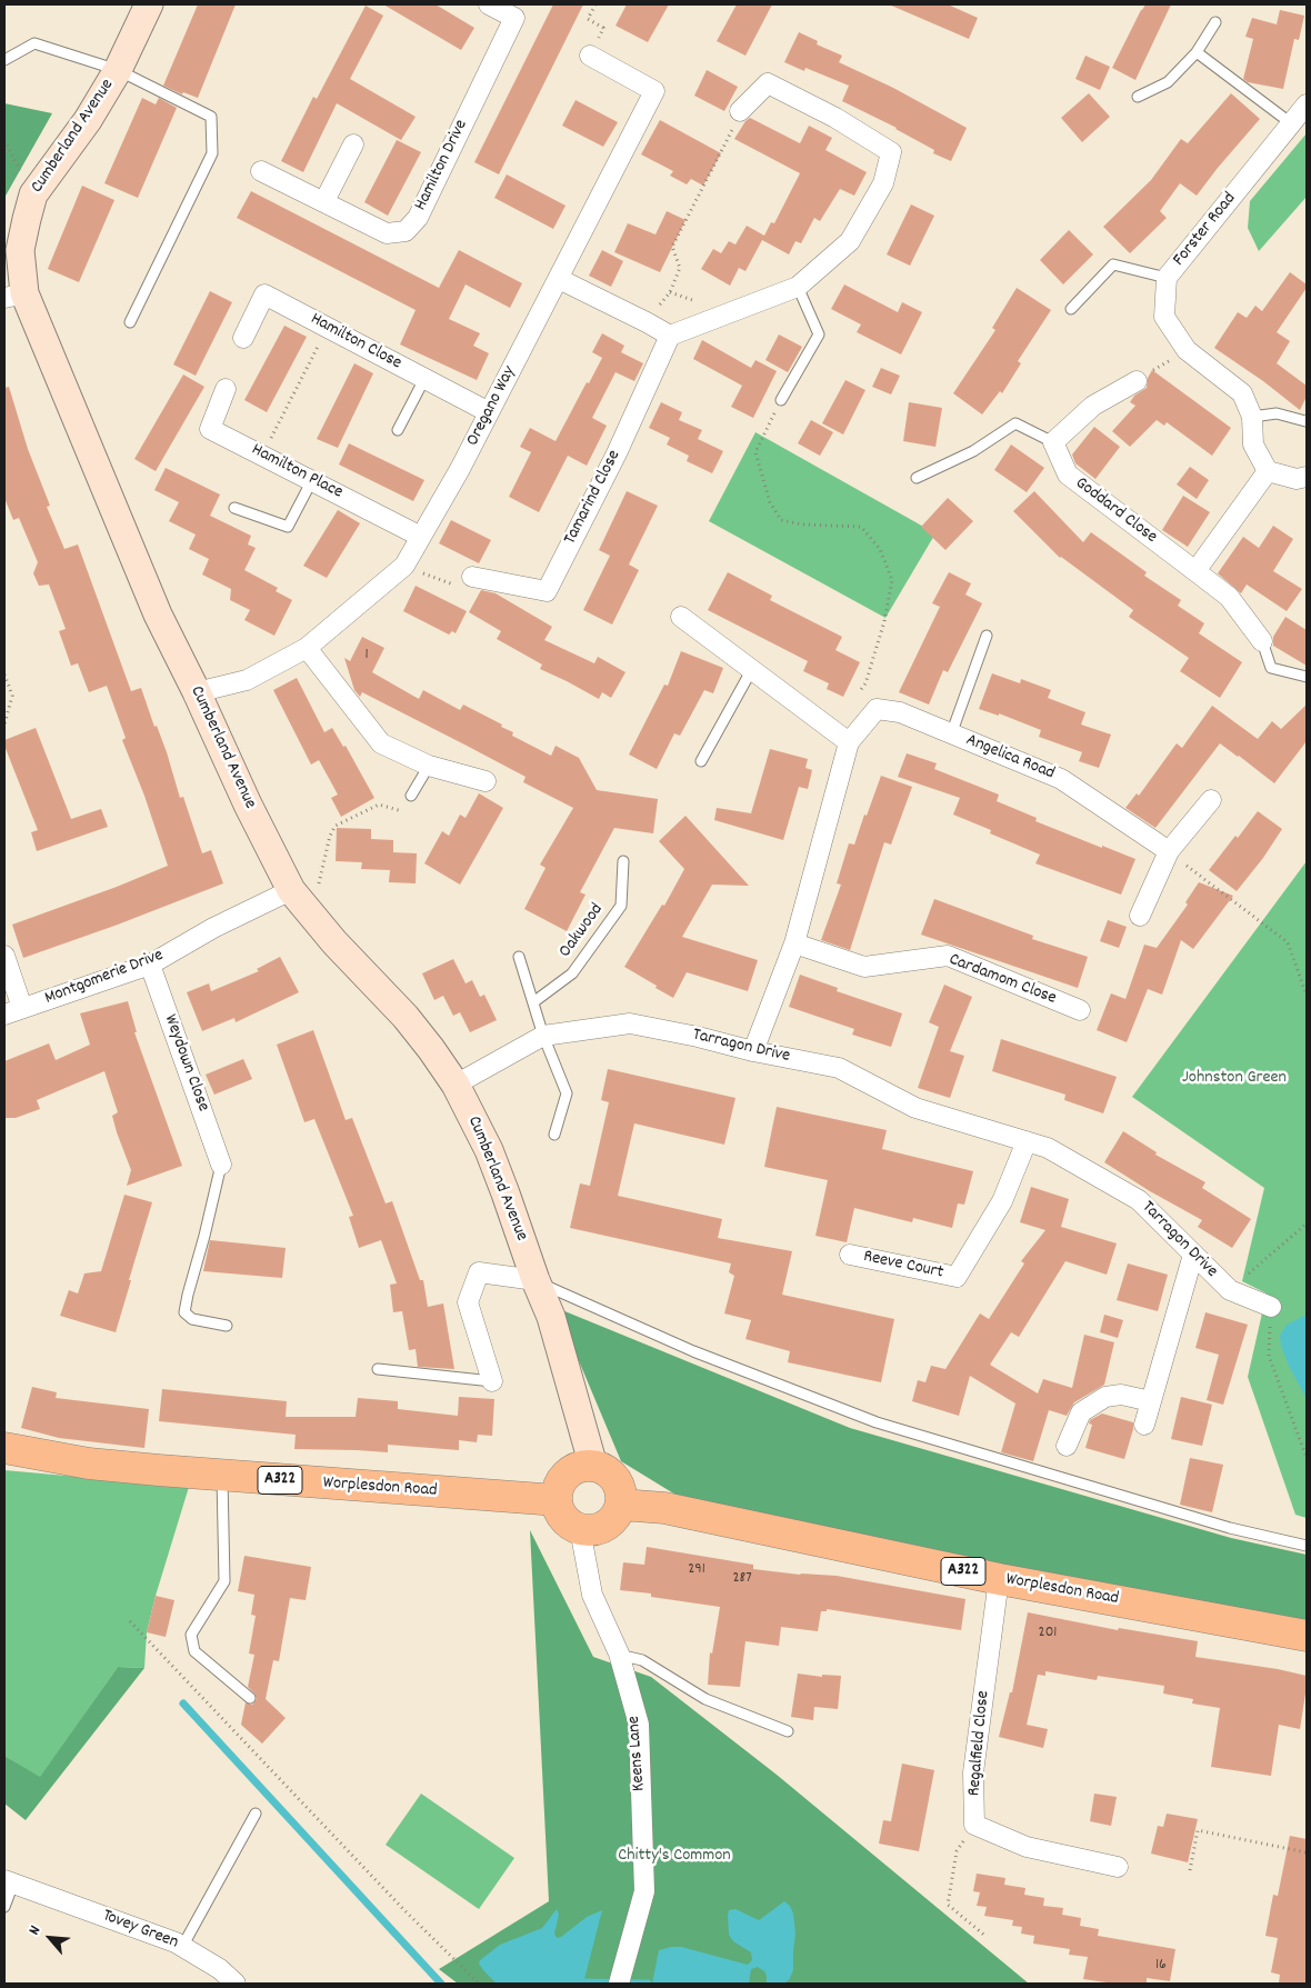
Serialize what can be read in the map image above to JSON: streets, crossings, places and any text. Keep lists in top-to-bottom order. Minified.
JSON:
{"streets":{"main road":["A322","Worplesdon Road"],"street":["Cumberland Avenue","Hamilton Drive","Forster Road","Hamilton Close","Oregano Way","Hamilton Place","Tamarind Close","Goddard Close","Angelica Road","Montgomerie Drive","Cardamom Close","Tarragon Drive","Weydown Close","Reeve Court","Regalfield Close","Keens Lane","Tovey Green"],"lane":["Oakwood"]},"crossings":[["Cumberland Avenue","Oregano Way"],["Cumberland Avenue","Montgomerie Drive"],["Cumberland Avenue","Tarragon Drive"],["Cumberland Avenue","Worplesdon Road"],["Cumberland Avenue","Keens Lane"],["Hamilton Close","Oregano Way"],["Oregano Way","Hamilton Place"],["Angelica Road","Cardamom Close"],["Angelica Road","Tarragon Drive"],["Montgomerie Drive","Weydown Close"],["Tarragon Drive","Reeve Court"],["Worplesdon Road","Regalfield Close"],["Worplesdon Road","Keens Lane"]],"parks":["Johnston Green","Chitty's Common"],"house_numbers":["1","291","287","201","16"],"north":"top left"}
